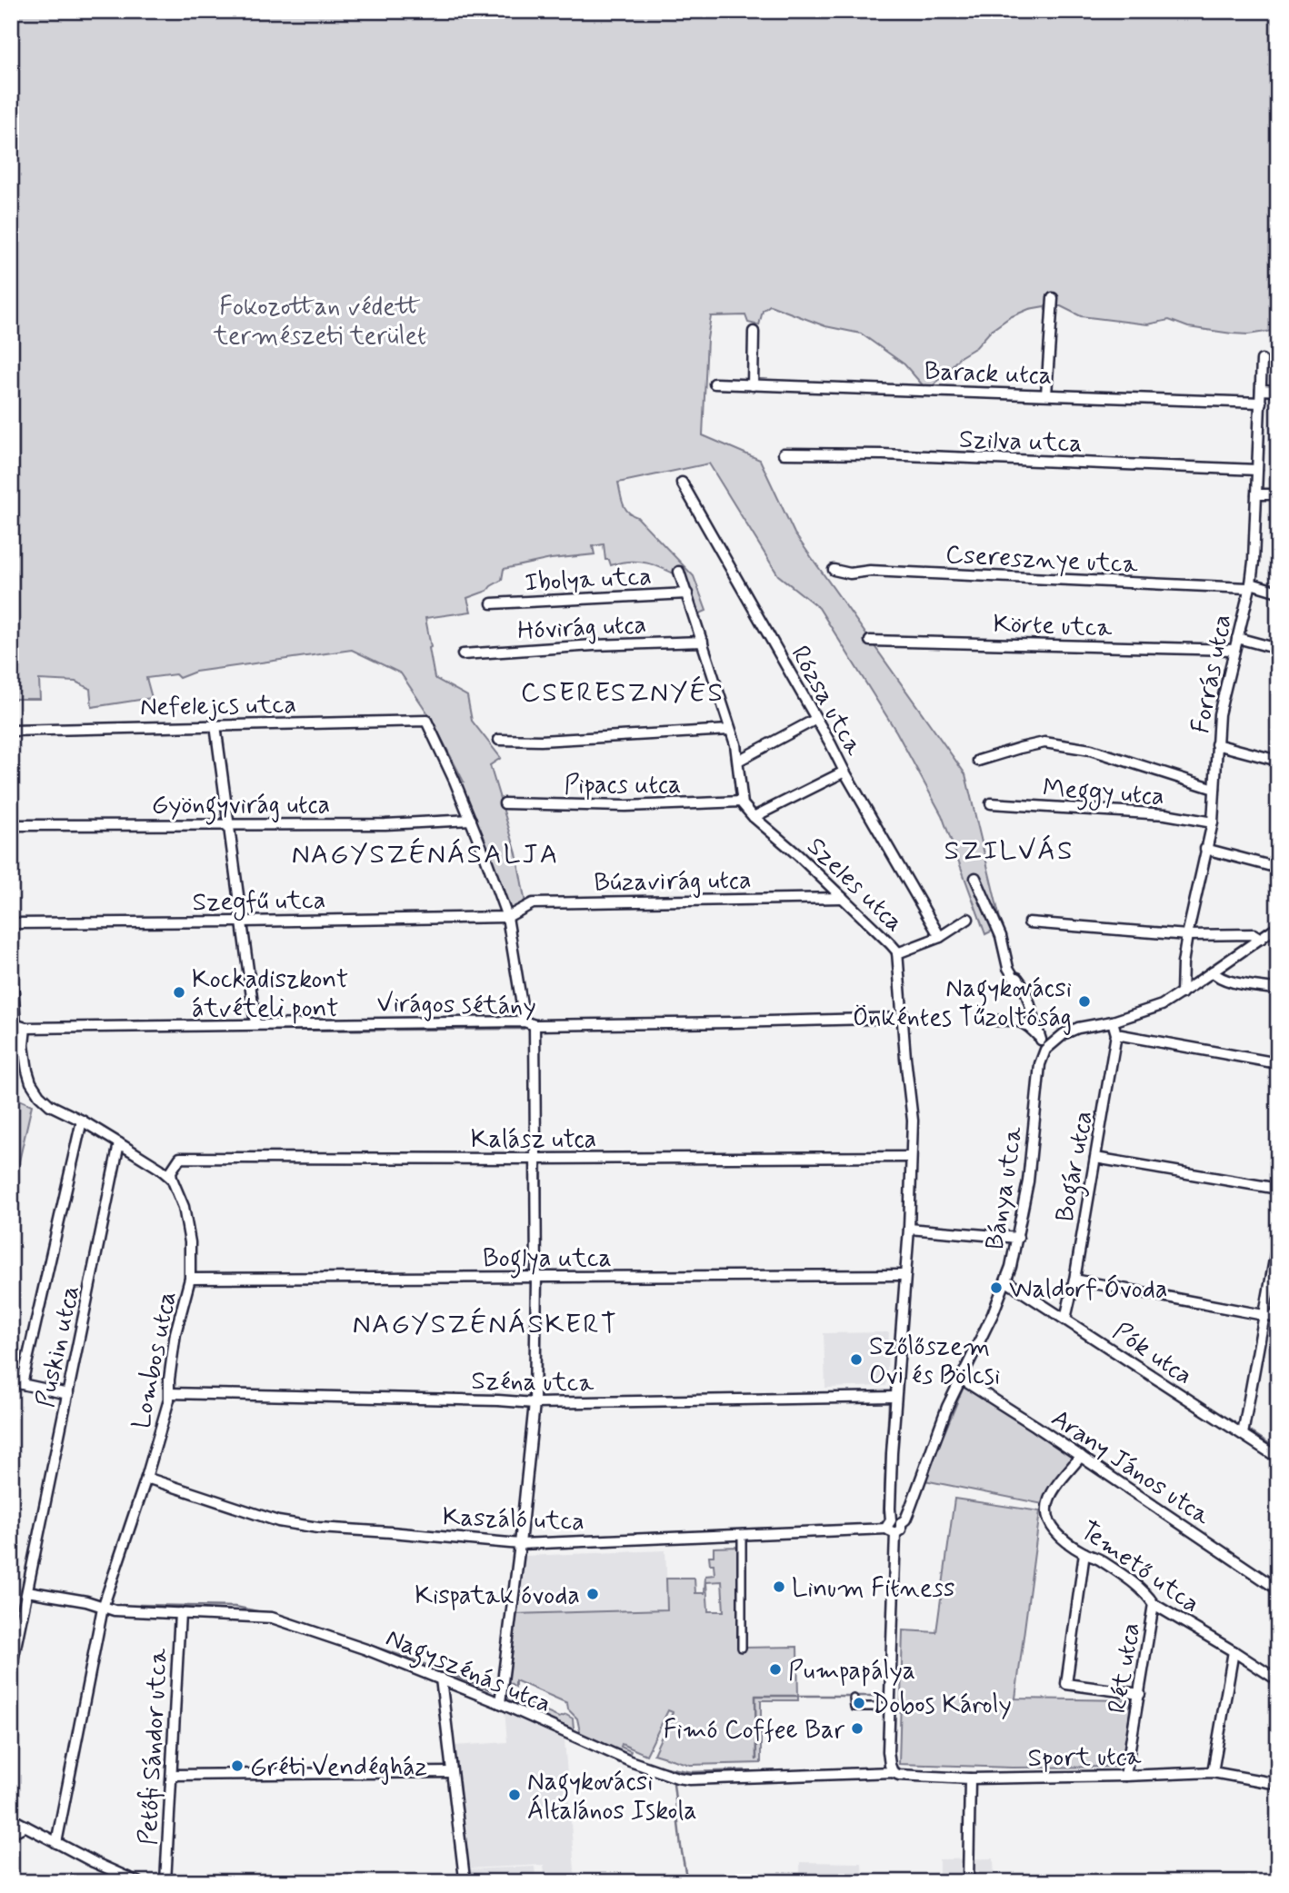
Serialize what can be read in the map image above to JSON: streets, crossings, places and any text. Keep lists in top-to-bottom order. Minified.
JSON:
{"streets":{"street":["Barack utca","Szilva utca","Cseresznye utca","Ibolya utca","Körte utca","Hóvirág utca","Forrás utca","Rózsa utca","Nefelejcs utca","Pipacs utca","Meggy utca","Gyöngyvirág utca","Búzavirág utca","Szeles utca","Szegfű utca","Virágos sétány","Kalász utca","Bogár utca","Bánya utca","Boglya utca","Puskin utca","Pók utca","Lombos utca","Széna utca","Arany János utca","Kaszáló utca","Temető utca","Rét utca","Nagyszénás utca","Petőfi Sándor utca","Sport utca"]},"crossings":[["Barack utca","Forrás utca"],["Szilva utca","Forrás utca"],["Cseresznye utca","Forrás utca"],["Körte utca","Forrás utca"],["Forrás utca","Meggy utca"],["Nefelejcs utca","Gyöngyvirág utca"],["Pipacs utca","Szeles utca"],["Búzavirág utca","Szeles utca"],["Búzavirág utca","Szegfű utca"],["Szeles utca","Virágos sétány"],["Szeles utca","Kalász utca"],["Szeles utca","Bánya utca"],["Szeles utca","Boglya utca"],["Szeles utca","Széna utca"],["Szeles utca","Kaszáló utca"],["Kalász utca","Lombos utca"],["Bogár utca","Pók utca"],["Bánya utca","Pók utca"],["Bánya utca","Arany János utca"],["Bánya utca","Kaszáló utca"],["Bánya utca","Nagyszénás utca"],["Bánya utca","Sport utca"],["Boglya utca","Lombos utca"],["Puskin utca","Nagyszénás utca"],["Lombos utca","Széna utca"],["Lombos utca","Kaszáló utca"],["Lombos utca","Nagyszénás utca"],["Arany János utca","Temető utca"],["Temető utca","Rét utca"],["Rét utca","Sport utca"],["Nagyszénás utca","Petőfi Sándor utca"],["Nagyszénás utca","Sport utca"]],"districts":["CSERESZNYÉS","SZILVÁS","NAGYSZÉNÁSALJA","NAGYSZÉNÁSKERT"],"parks":["Fokozottan védett természeti terület"],"places":["Kockadiszkont átvételi pont","Nagykovácsi Önkéntes Tűzoltóság","Waldorf Óvoda","Szőlőszem Ovi és Bölcsi","Linum Fitness","Kispatak óvoda","Pumpapálya","Dobos Károly","Fimó Coffee Bar","Gréti Vendégház","Nagykovácsi Általános Iskola"]}
